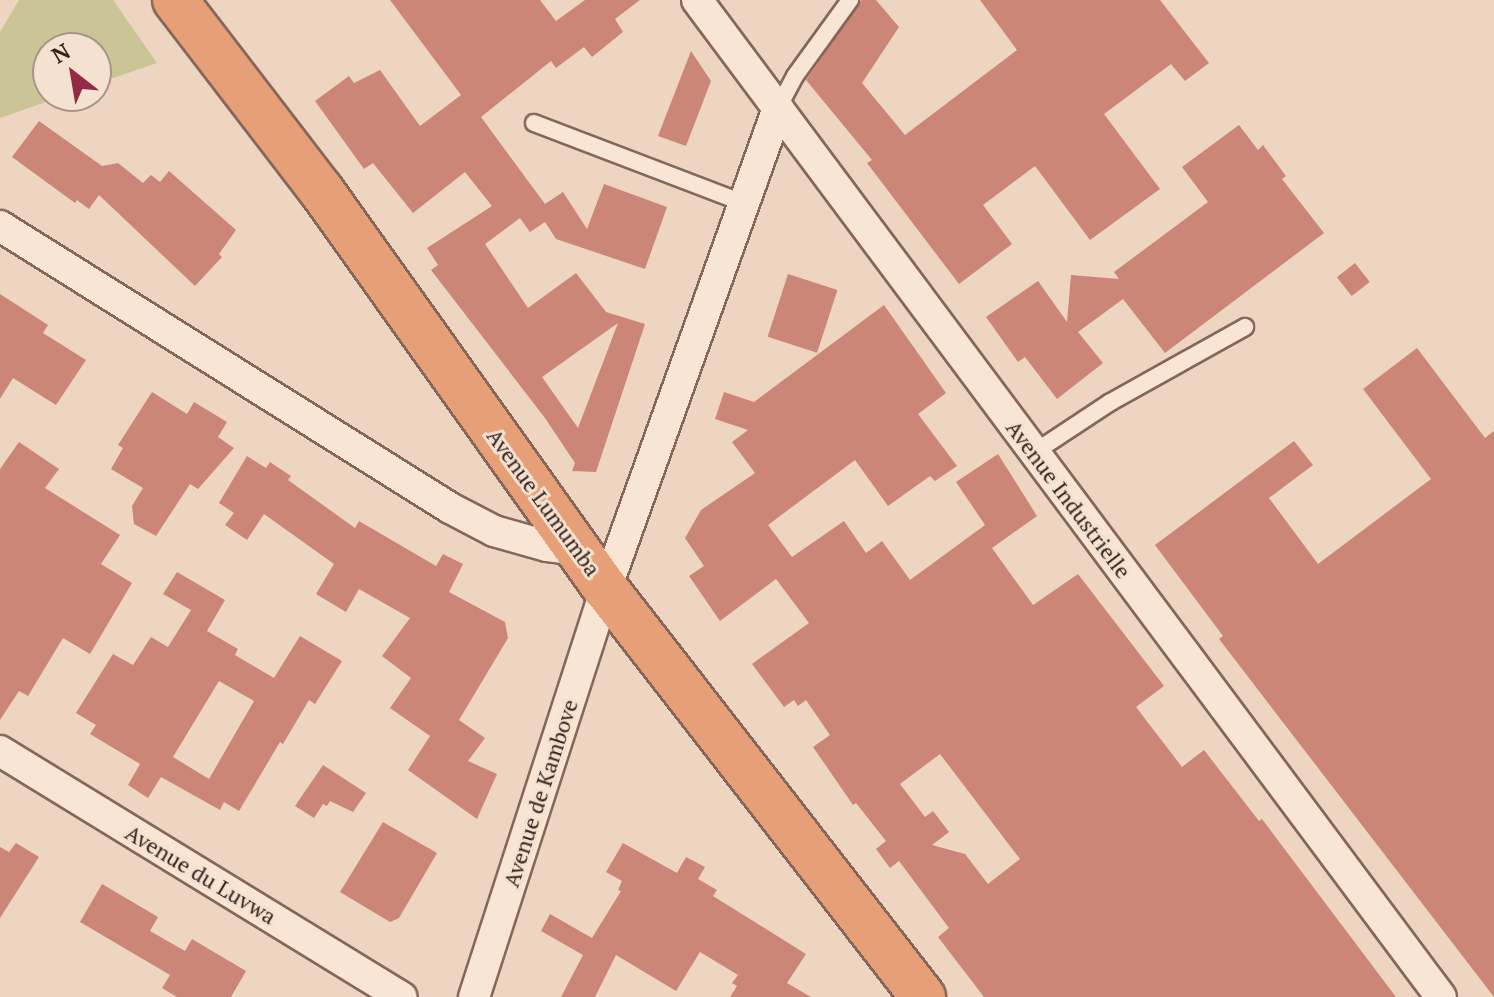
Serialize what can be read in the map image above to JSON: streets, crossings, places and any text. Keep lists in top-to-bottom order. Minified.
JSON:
{"streets":{"highway":["Avenue Lumumba"],"street":["Avenue Industrielle","Avenue de Kambove","Avenue du Luvwa"]},"crossings":[["Avenue Industrielle","Avenue de Kambove"],["Avenue Lumumba","Avenue de Kambove"]],"north":"top left"}
